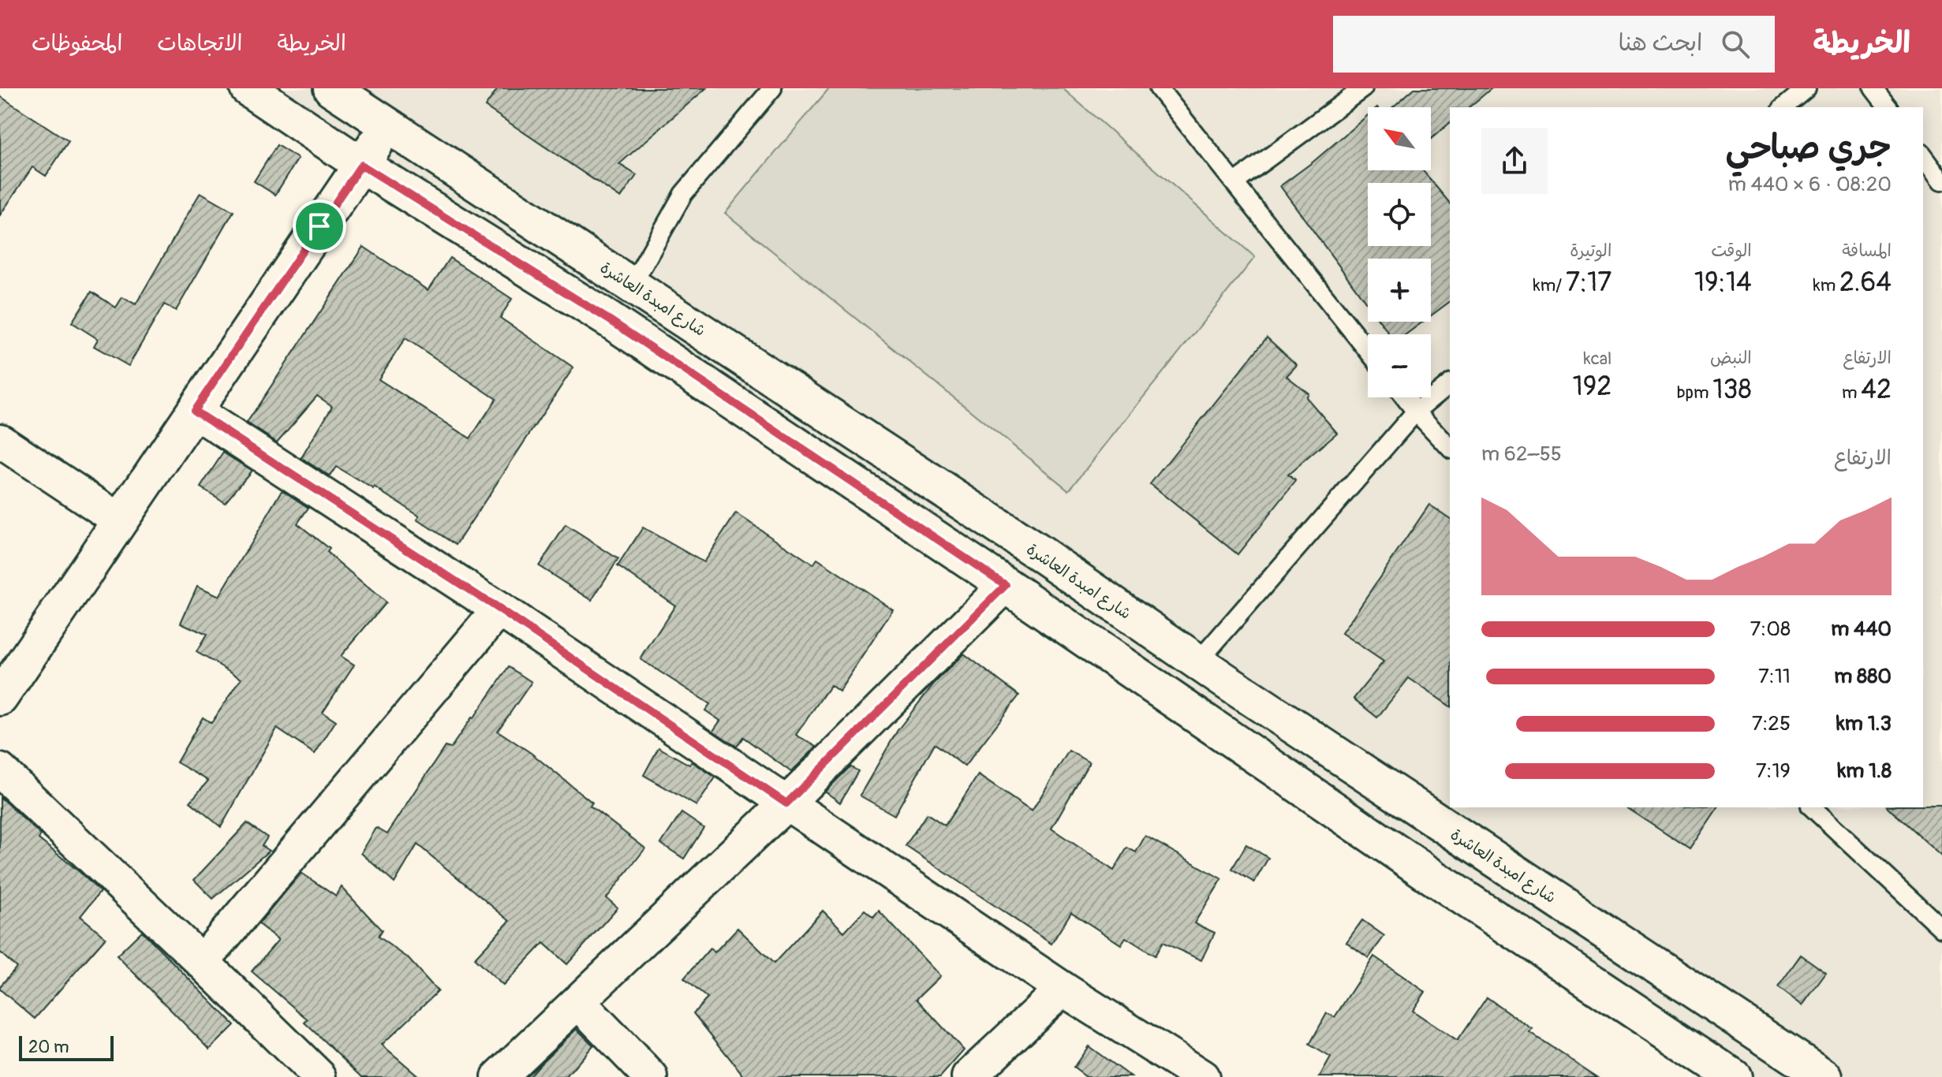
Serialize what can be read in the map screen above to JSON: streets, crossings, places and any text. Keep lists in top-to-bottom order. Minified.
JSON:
{"streets":{"main road":["شارع امبدة العاشرة"]},"scale_bar":"20 m","north":"top left","page":{"header":"الخريطة","search":"ابحث هنا","nav":["الخريطة","الاتجاهات","المحفوظات"],"map_buttons":["+","−"],"heading":["جري صباحي","08:20 · 6 × 440 m"],"stats":[["المسافة","2.64 km"],["الوقت","19:14"],["الوتيرة","7:17 /km"],["الارتفاع","42 m"],["النبض","138 bpm"],["kcal","192"]],"chart":["الارتفاع","55–62 m"],"list":[{"name":"440 m","note":"7:08"},{"name":"880 m","note":"7:11"},{"name":"1.3 km","note":"7:25"},{"name":"1.8 km","note":"7:19"}],"scale":"20 m"}}
